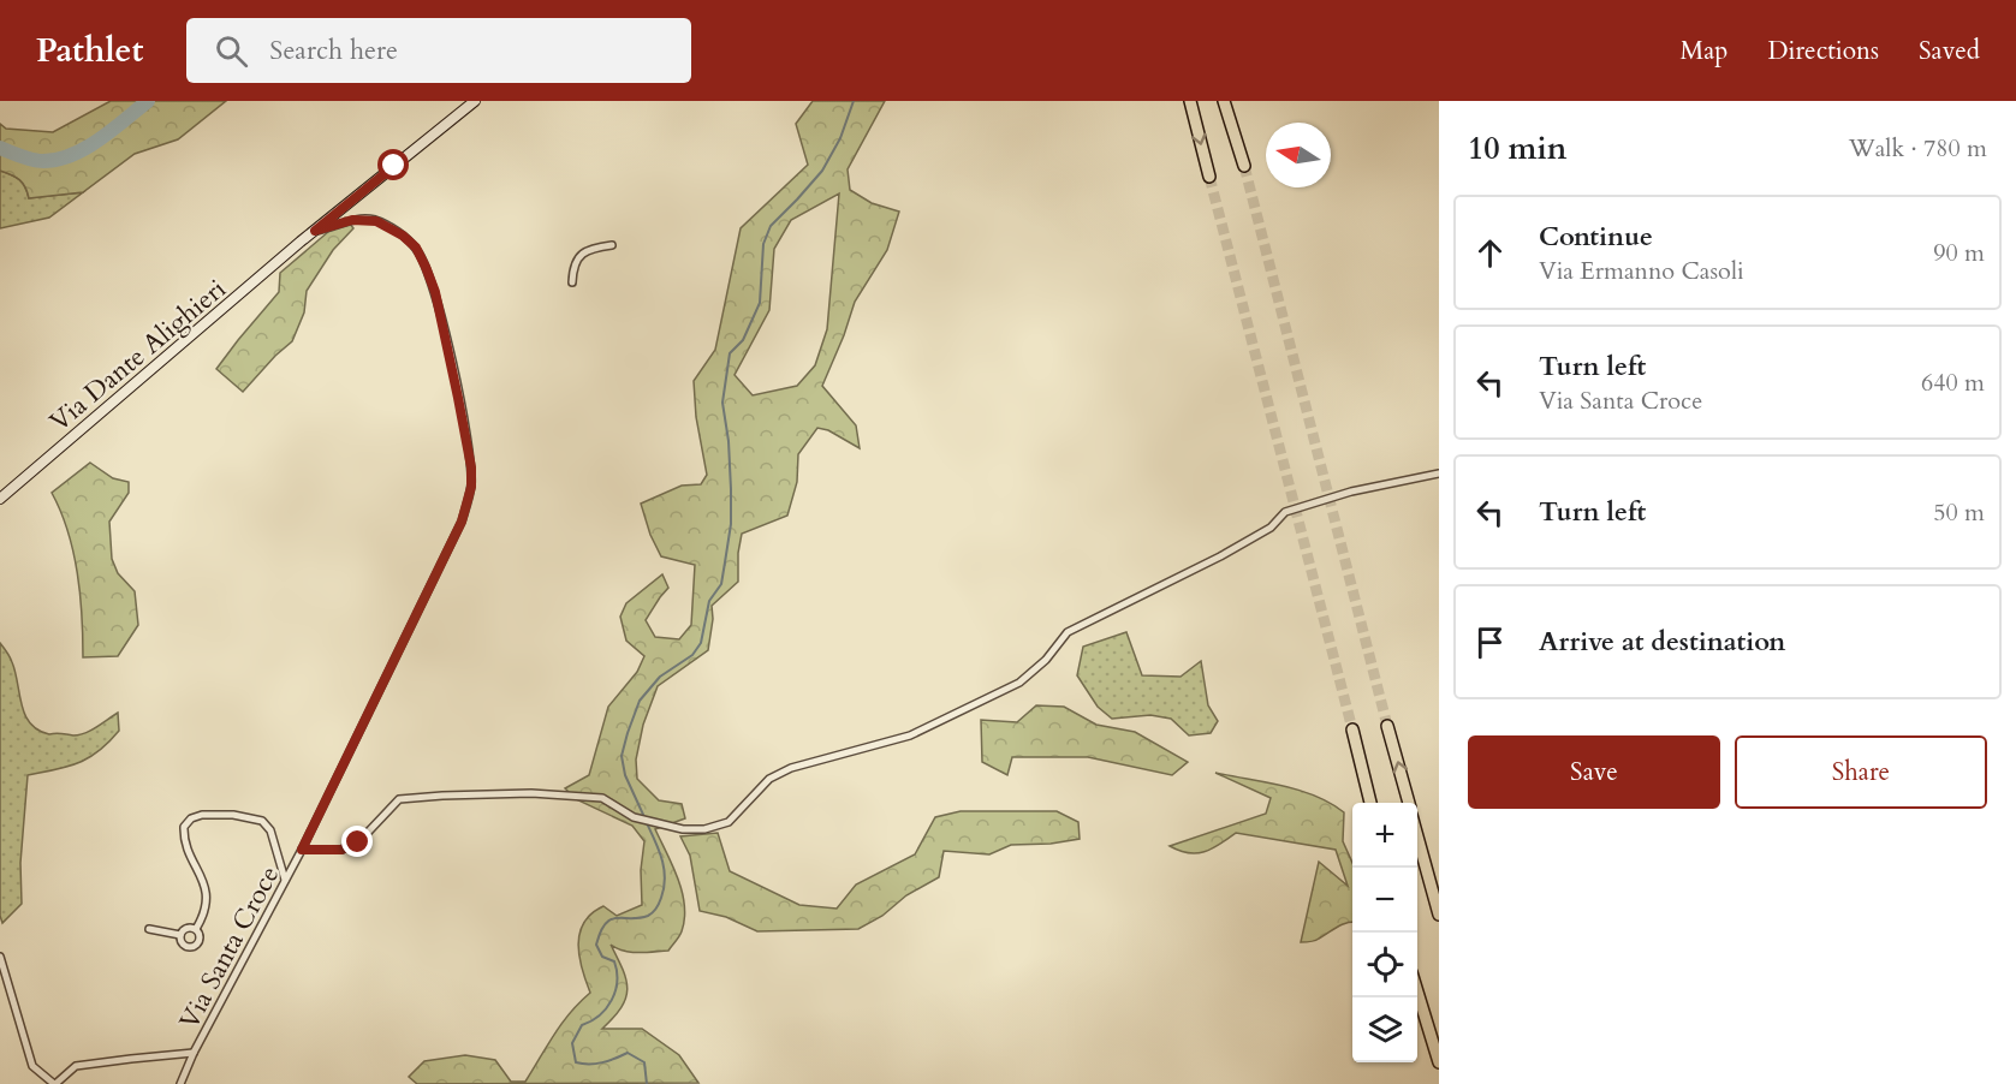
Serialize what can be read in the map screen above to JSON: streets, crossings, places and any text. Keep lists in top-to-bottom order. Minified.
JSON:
{"streets":{"main road":["Via Dante Alighieri"],"street":["Via Santa Croce"]},"crossings":[["Via Dante Alighieri","Via Santa Croce"]],"north":"left","page":{"header":"Pathlet","search":"Search here","nav":["Map","Directions","Saved"],"heading":["10 min","Walk · 780 m"],"list":[["Continue","Via Ermanno Casoli","90 m"],["Turn left","Via Santa Croce","640 m"],["Turn left","50 m"],"Arrive at destination"],"buttons":["Save","Share"],"map_buttons":["+","−"]}}
